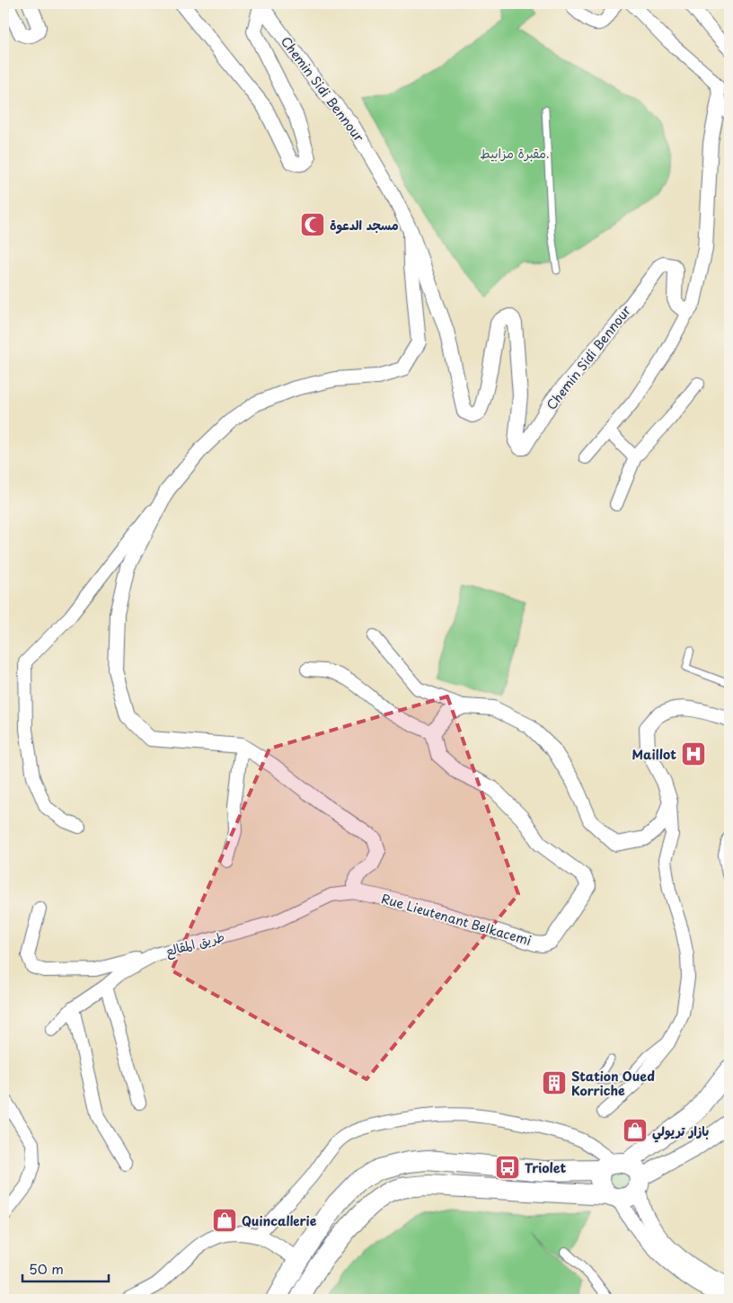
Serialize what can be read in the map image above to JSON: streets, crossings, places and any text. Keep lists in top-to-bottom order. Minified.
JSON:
{"streets":{"street":["Chemin Sidi Bennour","Rue Lieutenant Belkacemi","طريق المقالع"]},"crossings":[["Rue Lieutenant Belkacemi","طريق المقالع"]],"parks":["مقبرة مزابيط."],"places":{"mosque":["مسجد الدعوة"],"hospital":["Maillot"],"building":["Station Oued Korriche"],"shop":["بازار تريولي","Quincallerie"],"bus stop":["Triolet"]},"scale_bar":"50 m"}
